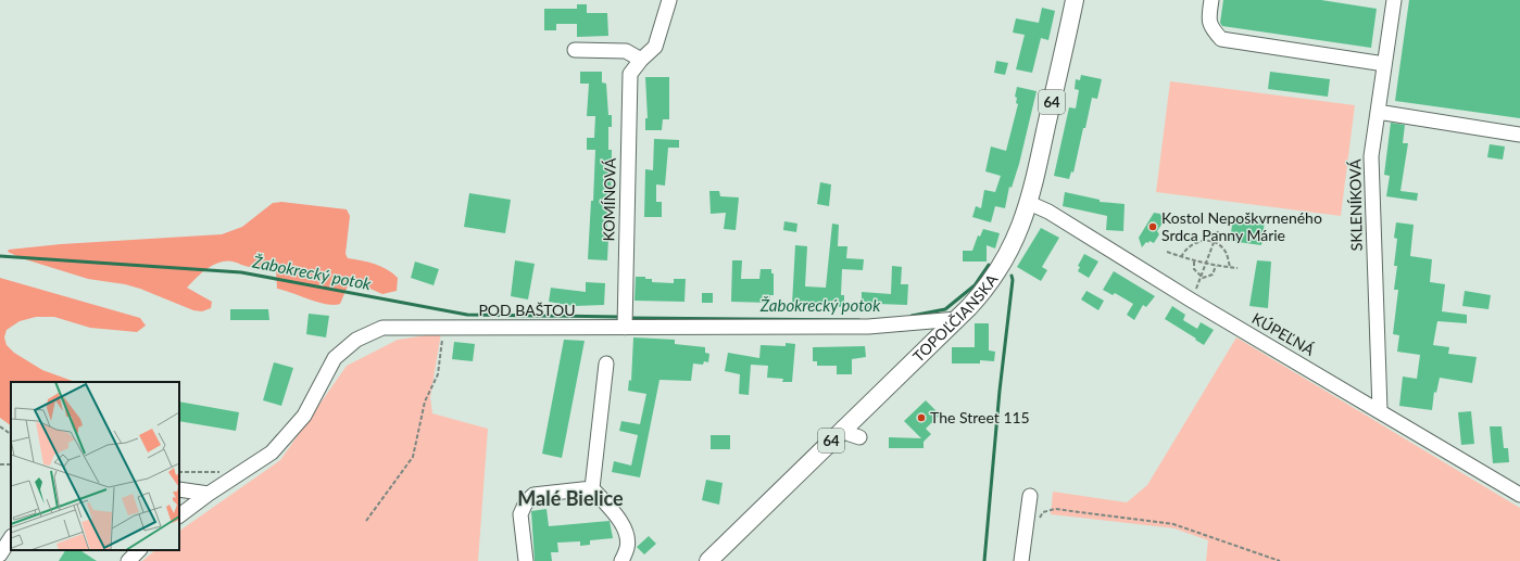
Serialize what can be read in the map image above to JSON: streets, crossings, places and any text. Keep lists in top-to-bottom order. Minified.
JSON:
{"streets":{"main road":["64","TOPOĽČIANSKA"],"street":["KOMÍNOVÁ","SKLENÍKOVÁ","POD BAŠTOU","KÚPEĽNÁ"]},"crossings":[["KOMÍNOVÁ","POD BAŠTOU"],["SKLENÍKOVÁ","KÚPEĽNÁ"],["POD BAŠTOU","TOPOĽČIANSKA"],["TOPOĽČIANSKA","KÚPEĽNÁ"]],"districts":["Malé Bielice"],"water":["Žabokrecký potok"],"places":["Kostol Nepoškvrneného Srdca Panny Márie","The Street 115"]}
